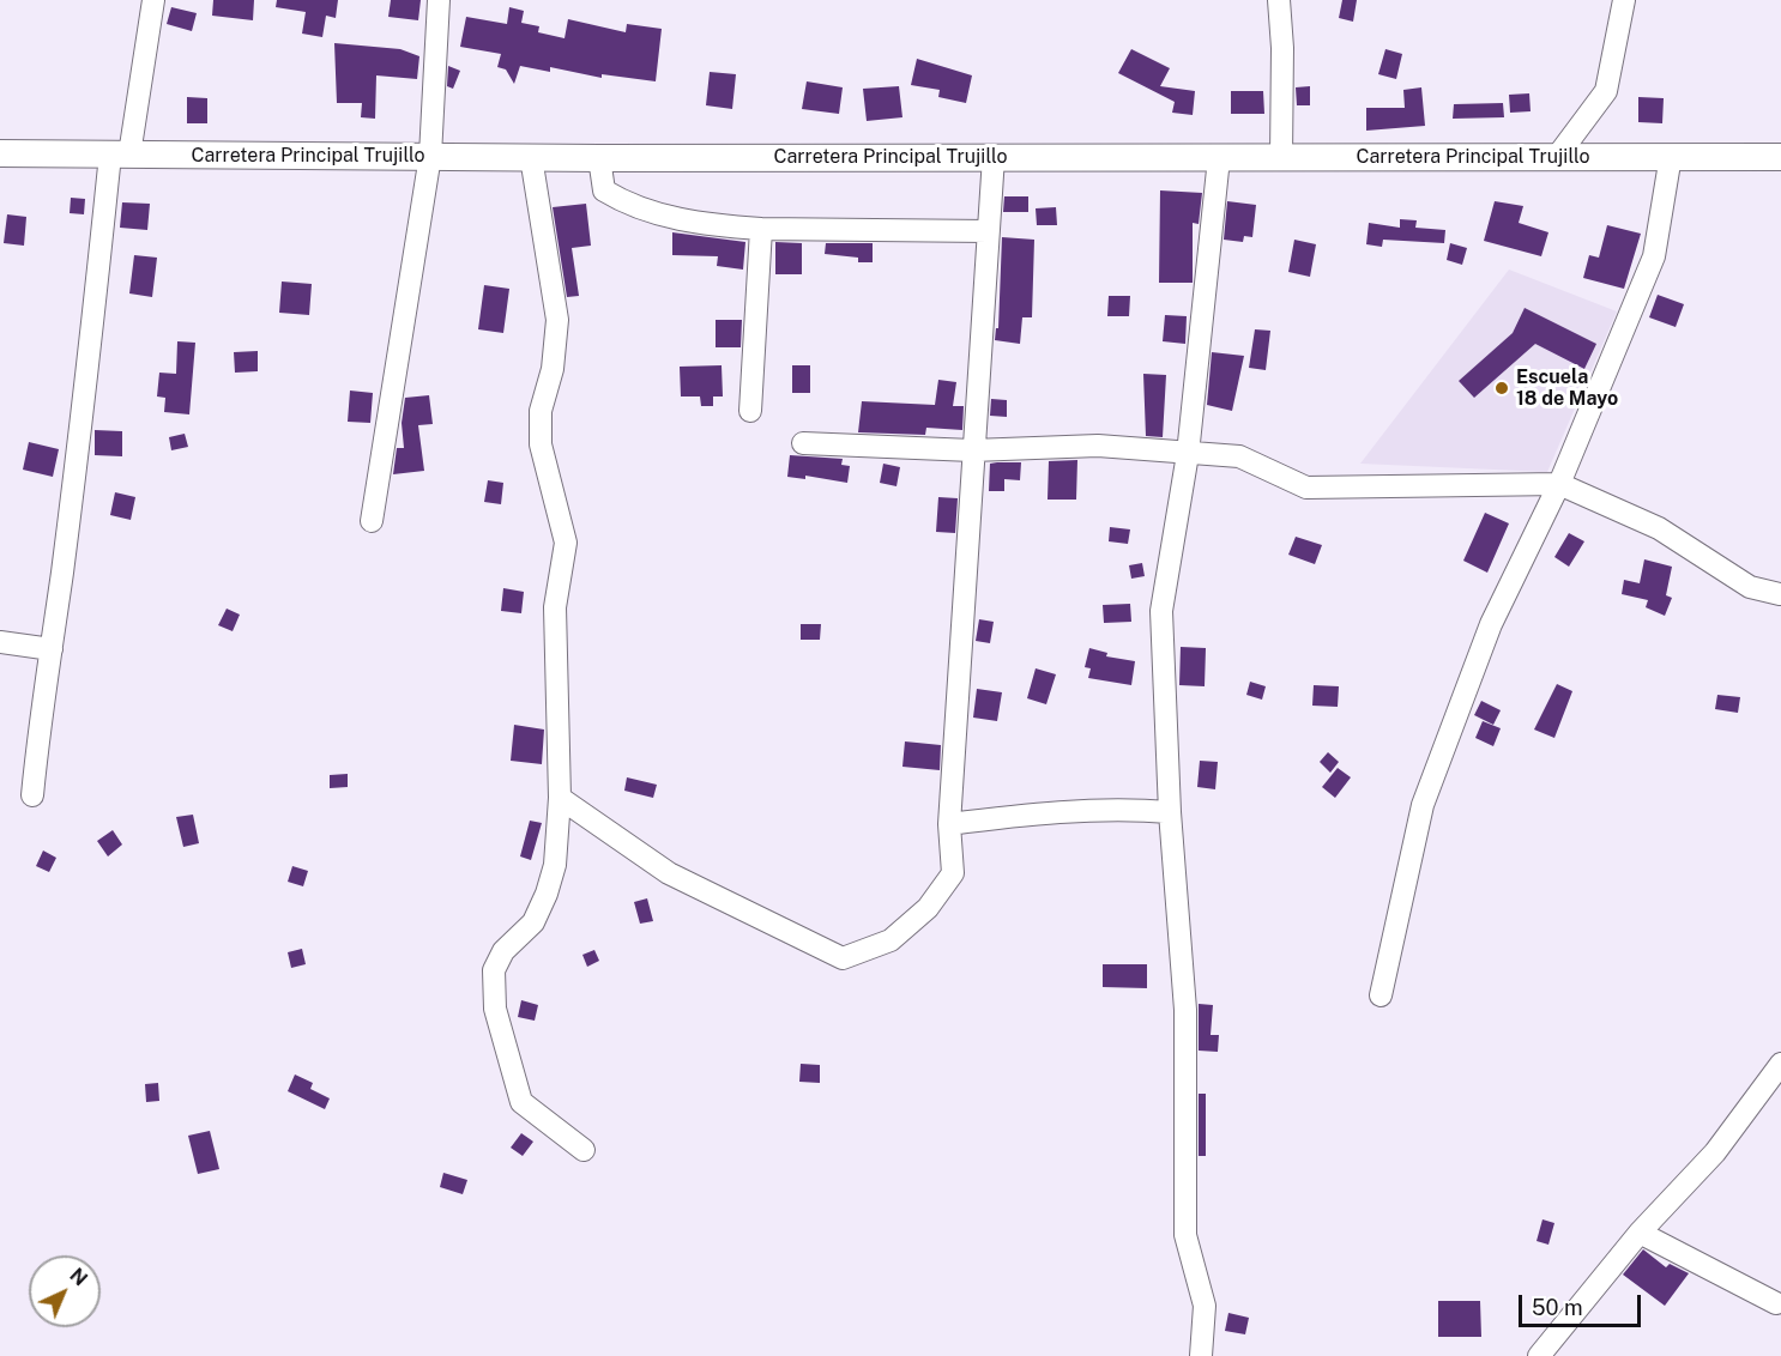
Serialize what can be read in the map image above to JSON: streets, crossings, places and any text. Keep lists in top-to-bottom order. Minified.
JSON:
{"streets":{"main road":["Carretera Principal Trujillo"]},"places":["Escuela 18 de Mayo"],"scale_bar":"50 m","north":"top right"}
